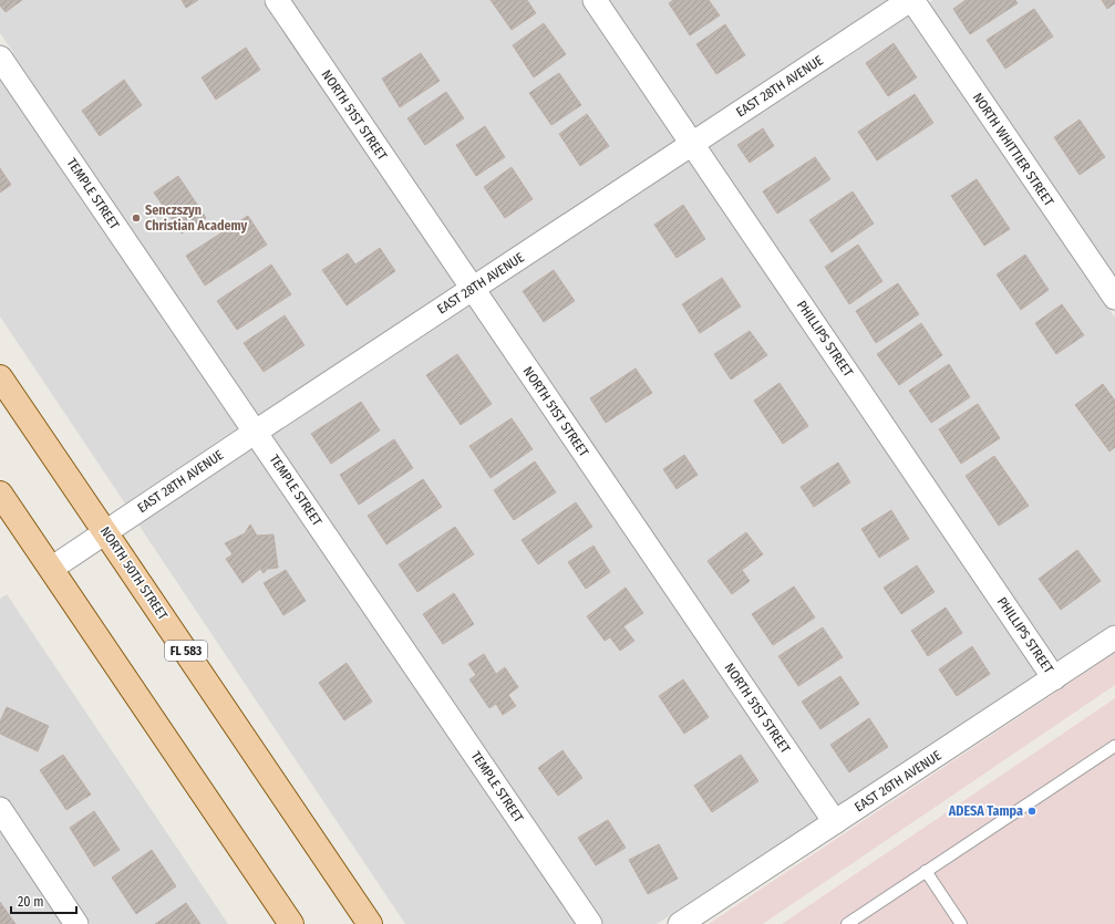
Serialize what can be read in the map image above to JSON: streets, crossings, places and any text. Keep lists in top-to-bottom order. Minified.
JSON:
{"streets":{"main road":["NORTH 50TH STREET","FL 583"],"street":["EAST 28TH AVENUE","NORTH 51ST STREET","NORTH WHITTIER STREET","TEMPLE STREET","PHILLIPS STREET","EAST 26TH AVENUE"]},"crossings":[["EAST 28TH AVENUE","NORTH 51ST STREET"],["EAST 28TH AVENUE","NORTH WHITTIER STREET"],["EAST 28TH AVENUE","TEMPLE STREET"],["EAST 28TH AVENUE","PHILLIPS STREET"],["EAST 28TH AVENUE","NORTH 50TH STREET"],["NORTH 51ST STREET","EAST 26TH AVENUE"],["PHILLIPS STREET","EAST 26TH AVENUE"]],"places":["Senczszyn Christian Academy","ADESA Tampa"],"scale_bar":"20 m"}
